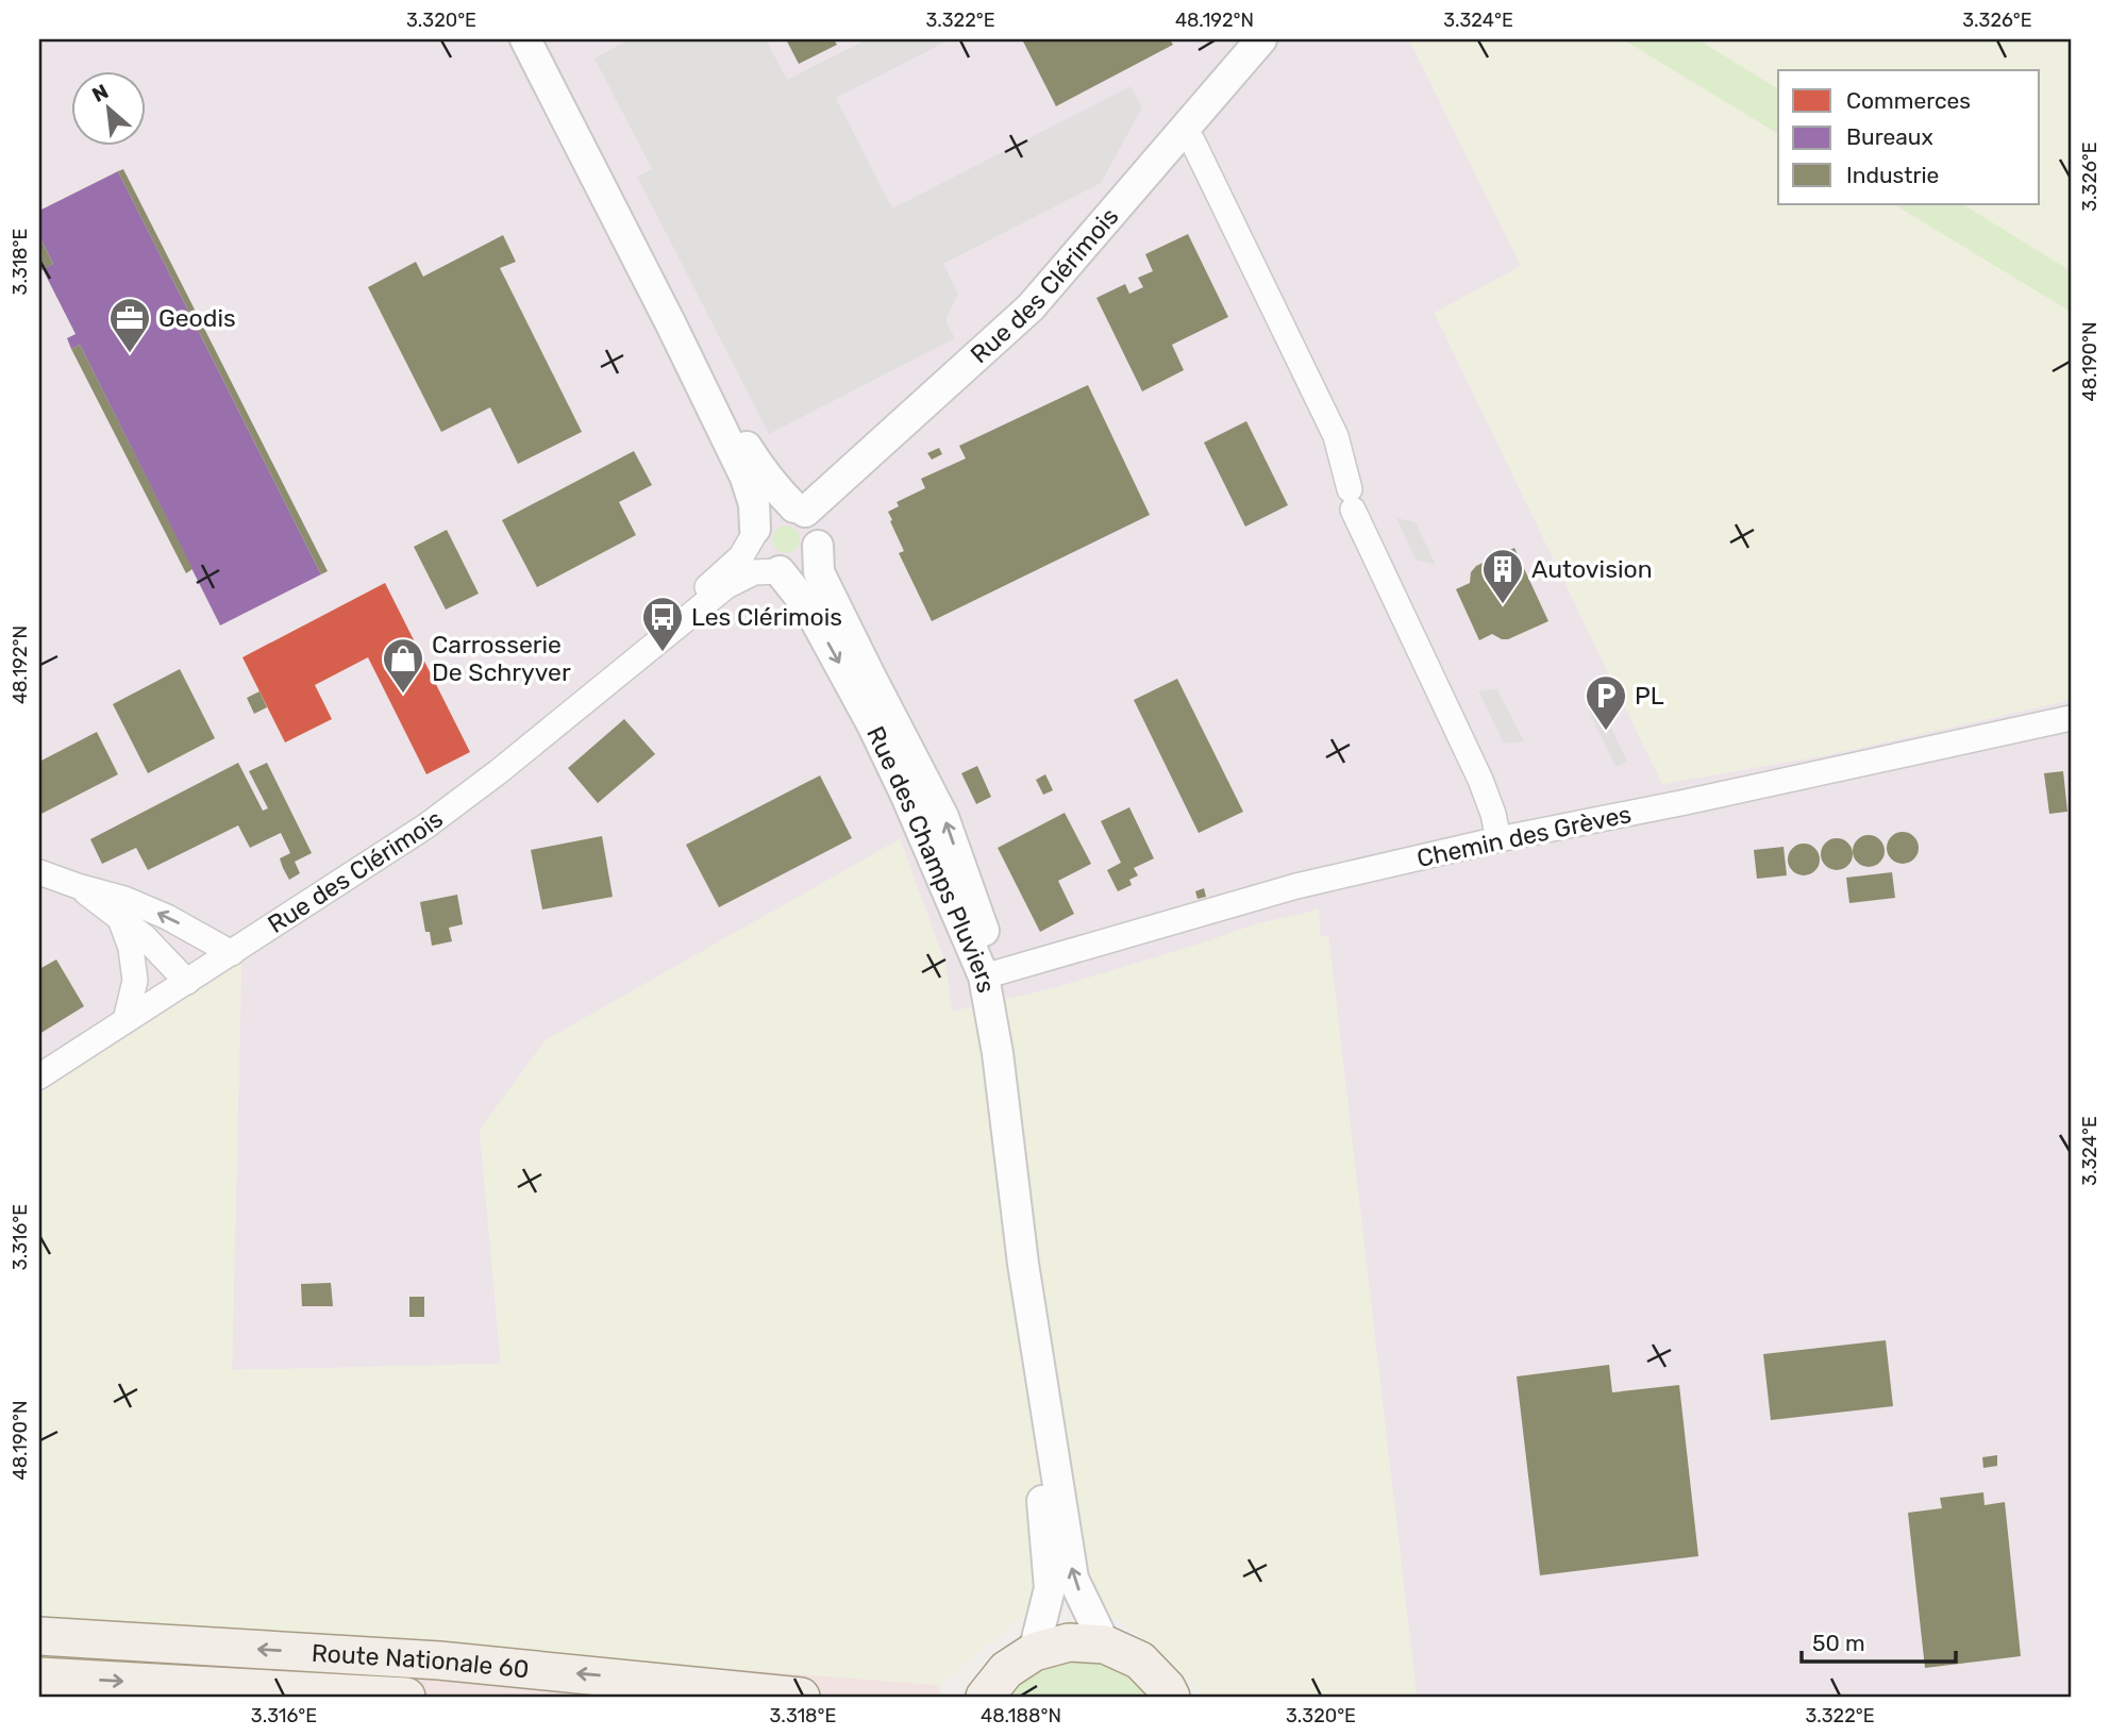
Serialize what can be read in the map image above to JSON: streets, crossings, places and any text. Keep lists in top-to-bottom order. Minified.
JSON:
{"streets":{"main road":["Route Nationale 60"],"street":["Rue des Clérimois","Rue des Champs Pluviers","Chemin des Grèves"]},"crossings":[["Rue des Clérimois","Rue des Champs Pluviers"],["Rue des Champs Pluviers","Chemin des Grèves"]],"places":{"office":["Geodis"],"building":["Autovision"],"bus stop":["Les Clérimois"],"shop":["Carrosserie De Schryver"],"parking":["PL"]},"legend":["Commerces","Bureaux","Industrie"],"scale_bar":"50 m","north":"top left","coordinates":["3.320°E","3.322°E","48.192°N","3.324°E","3.326°E","3.318°E","48.190°N","3.316°E","48.188°N"]}
